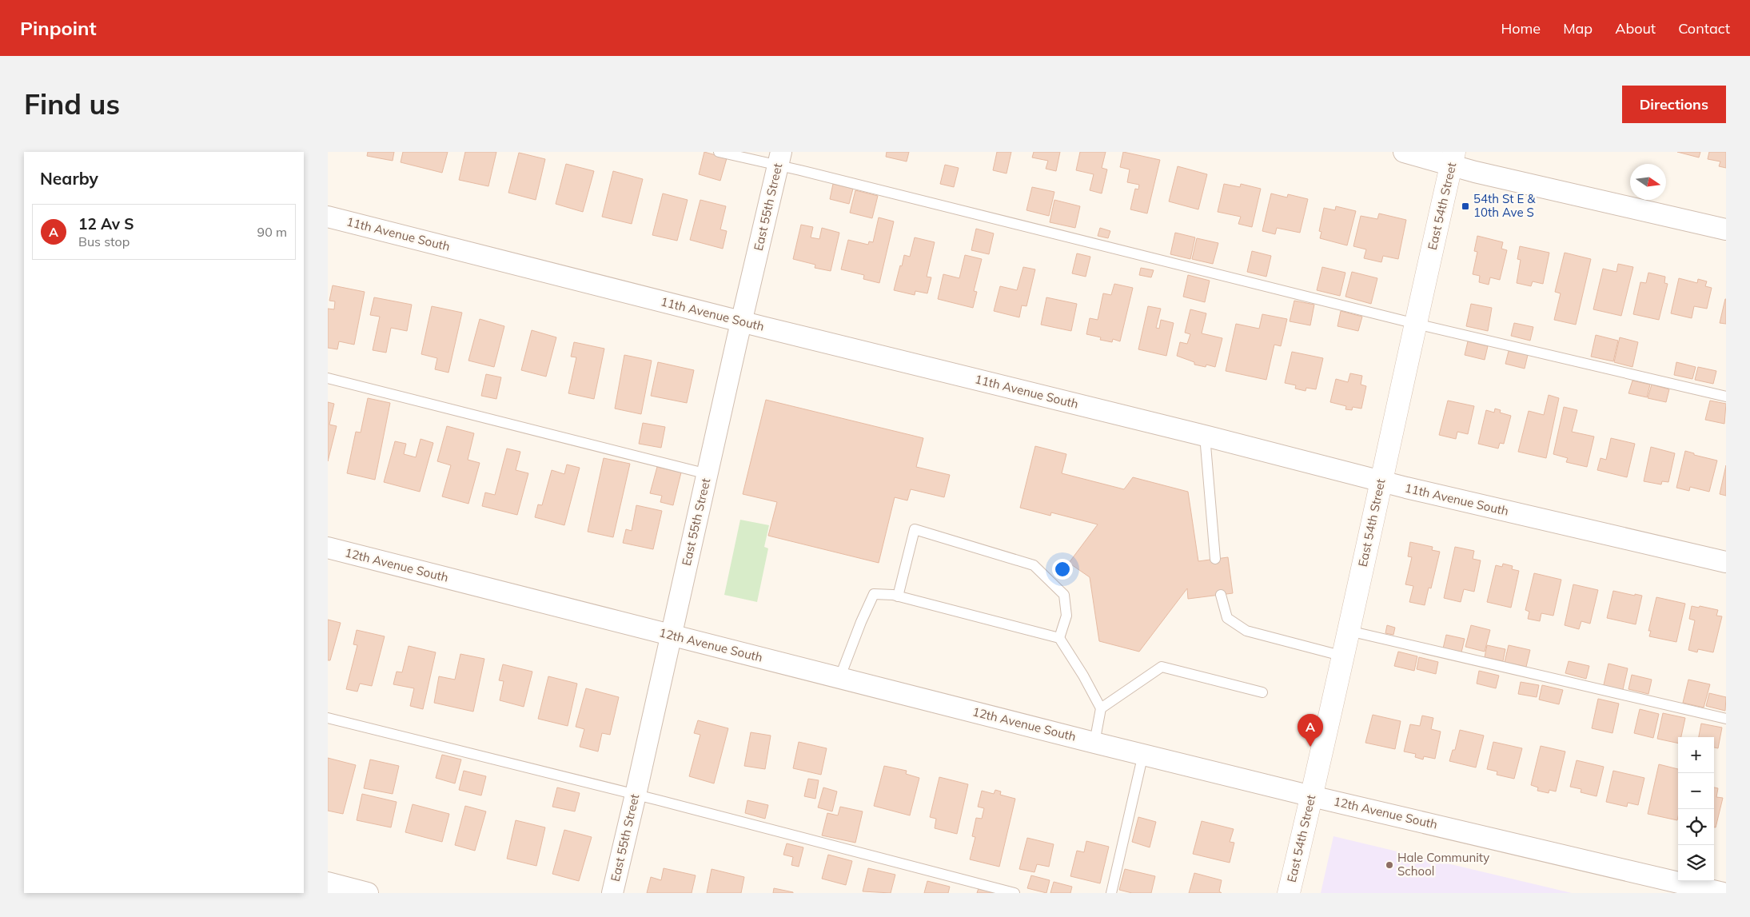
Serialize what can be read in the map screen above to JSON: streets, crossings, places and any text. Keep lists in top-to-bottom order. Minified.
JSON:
{"streets":{"street":["East 54th Street","East 55th Street","11th Avenue South","12th Avenue South"]},"crossings":[["East 54th Street","11th Avenue South"],["East 54th Street","12th Avenue South"],["East 55th Street","11th Avenue South"],["East 55th Street","12th Avenue South"]],"places":{"transit":["54th St E & 10th Ave S"],"other":["Hale Community School"]},"north":"right","page":{"header":"Pinpoint","nav":["Home","Map","About","Contact"],"buttons":"Directions","title":"Find us","heading":"Nearby","list":[{"mark":"A","name":"12 Av S","note":"Bus stop","value":"90 m"}],"pins":"A","map_buttons":["+","−"]}}
